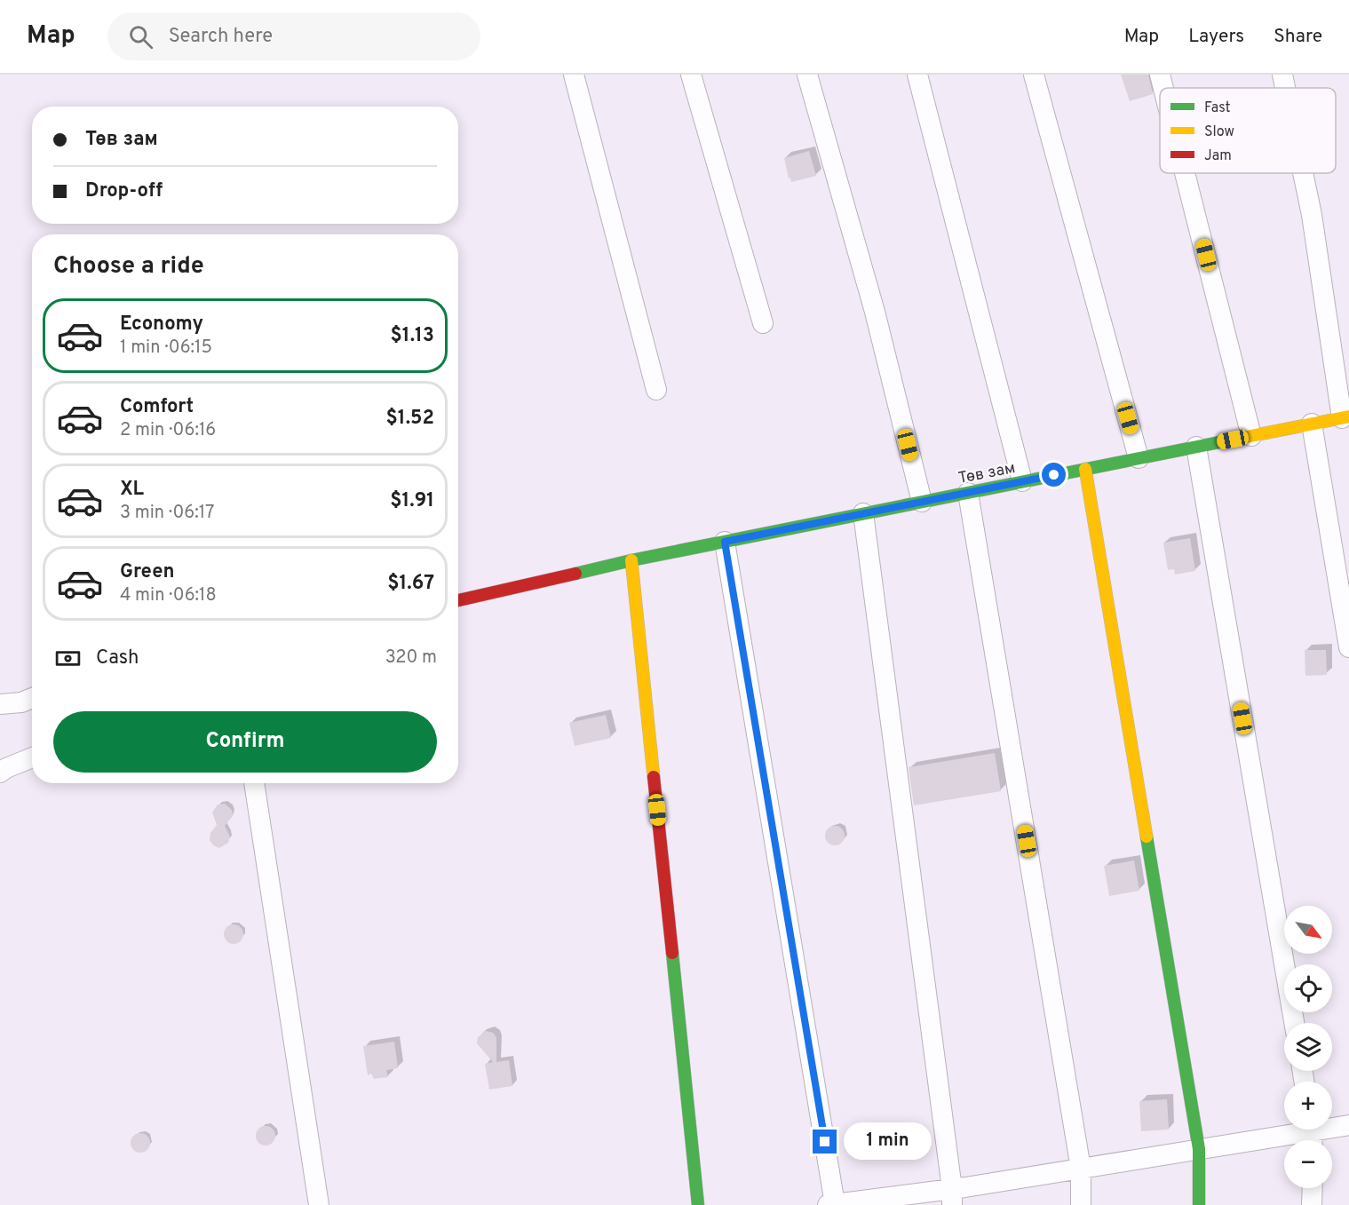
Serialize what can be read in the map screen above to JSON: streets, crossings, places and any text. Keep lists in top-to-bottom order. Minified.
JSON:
{"streets":{"street":["Төв зам"]},"legend":["Fast","Slow","Jam"],"north":"bottom right","page":{"header":"Map","search":"Search here","nav":["Map","Layers","Share"],"banner":["Төв зам","Drop-off"],"heading":"Choose a ride","list":[{"name":"Economy","note":"1 min · 06:15","value":"$1.13"},{"name":"Comfort","note":"2 min · 06:16","value":"$1.52"},{"name":"XL","note":"3 min · 06:17","value":"$1.91"},{"name":"Green","note":"4 min · 06:18","value":"$1.67"}],"pay":["Cash","320 m"],"buttons":"Confirm","map_buttons":["+","−"],"bubble":"1 min"}}
